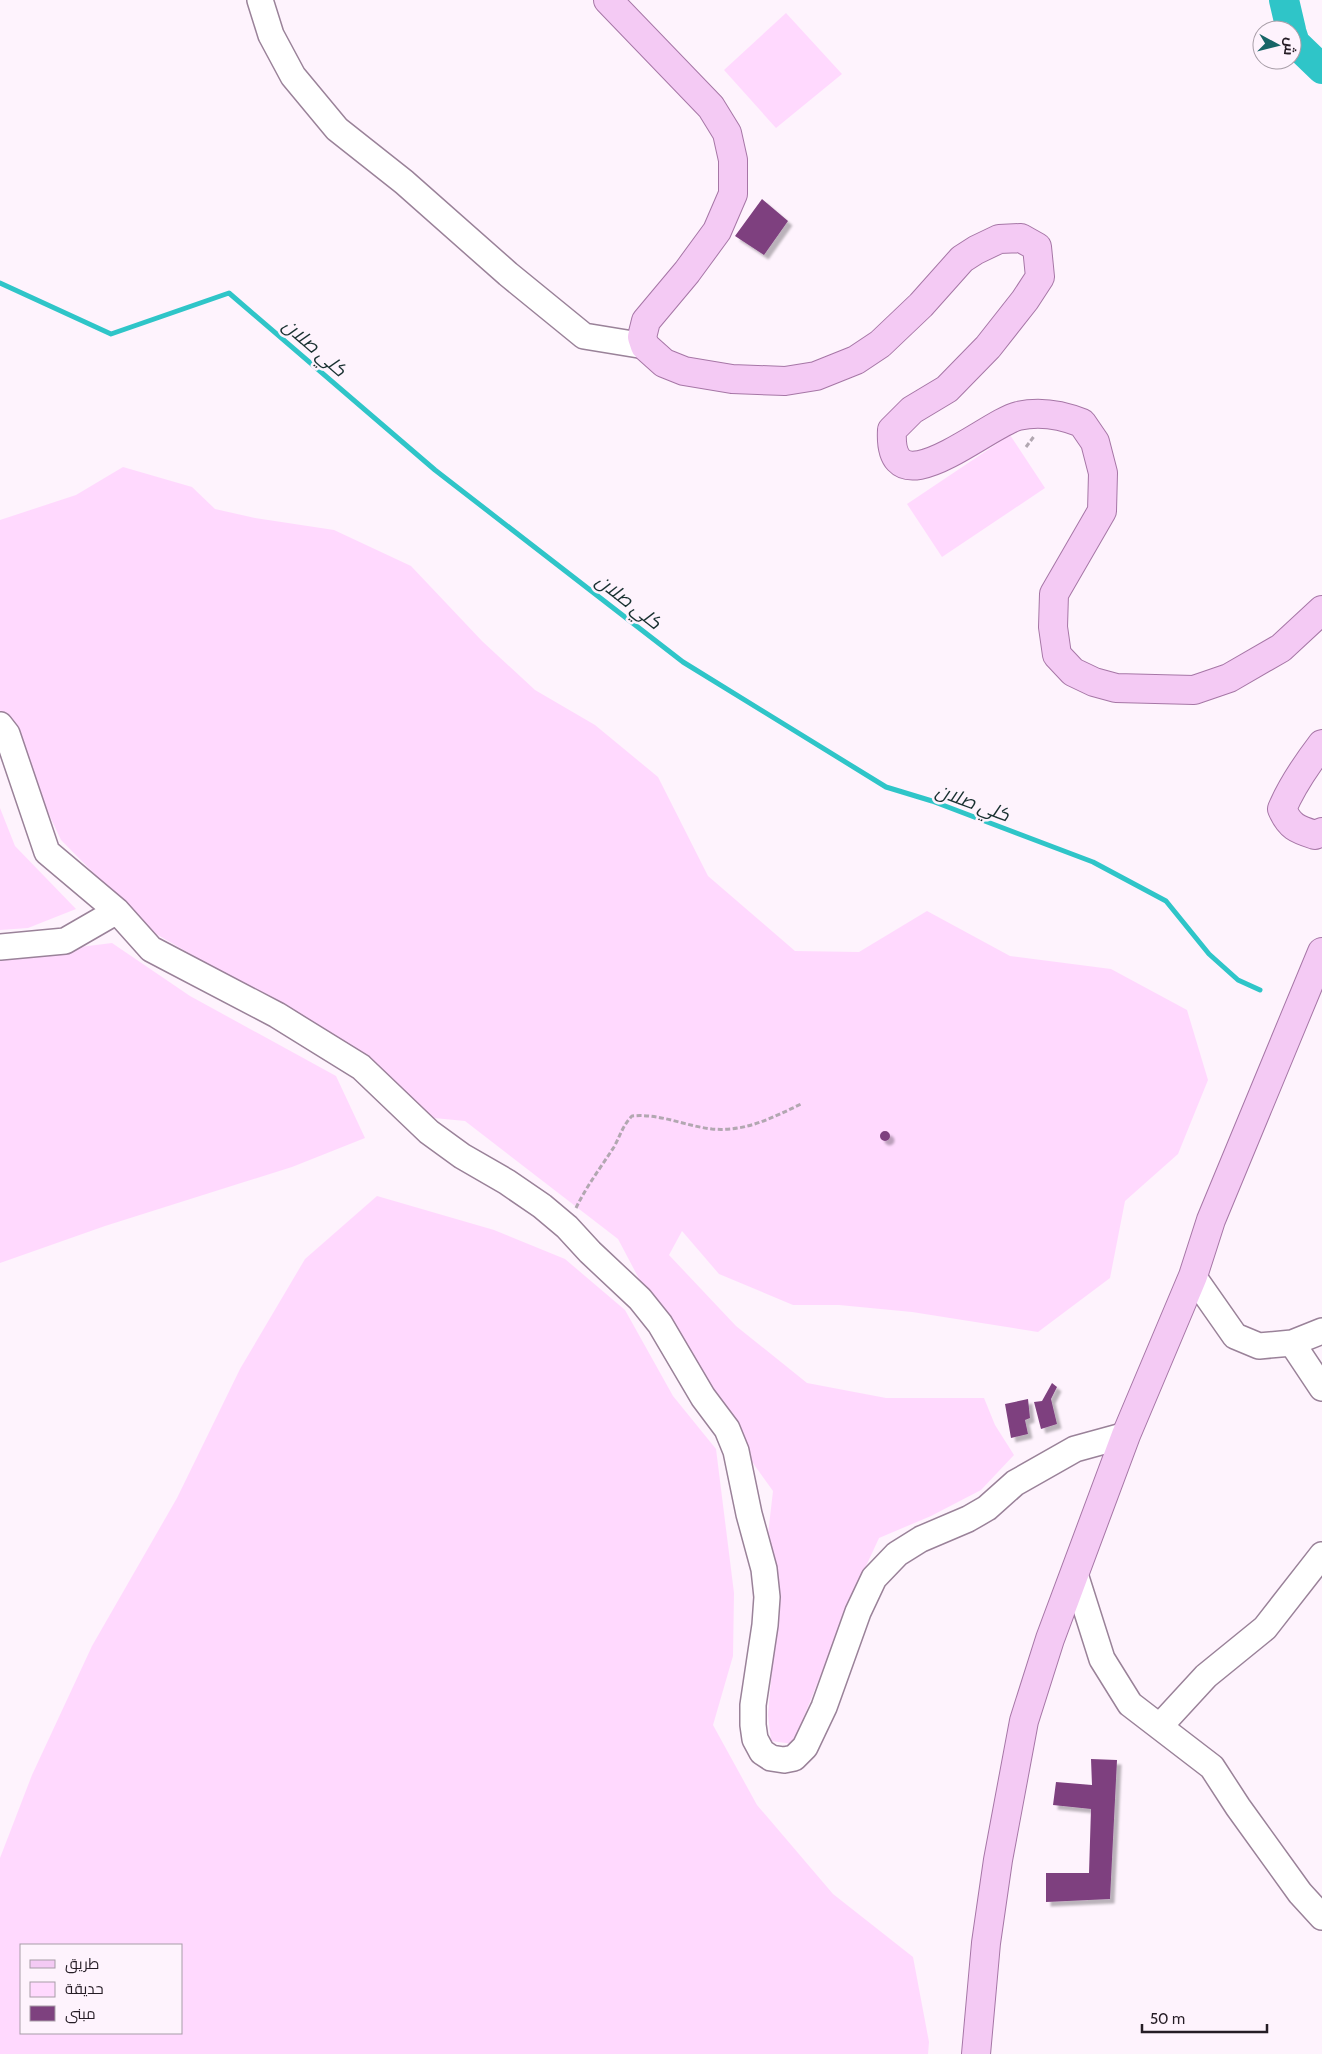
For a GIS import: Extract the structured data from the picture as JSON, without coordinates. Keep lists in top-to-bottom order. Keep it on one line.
{"water":["كلي صلان"],"legend":["طريق","حديقة","مبنى"],"scale_bar":"50 m","north":"right"}
